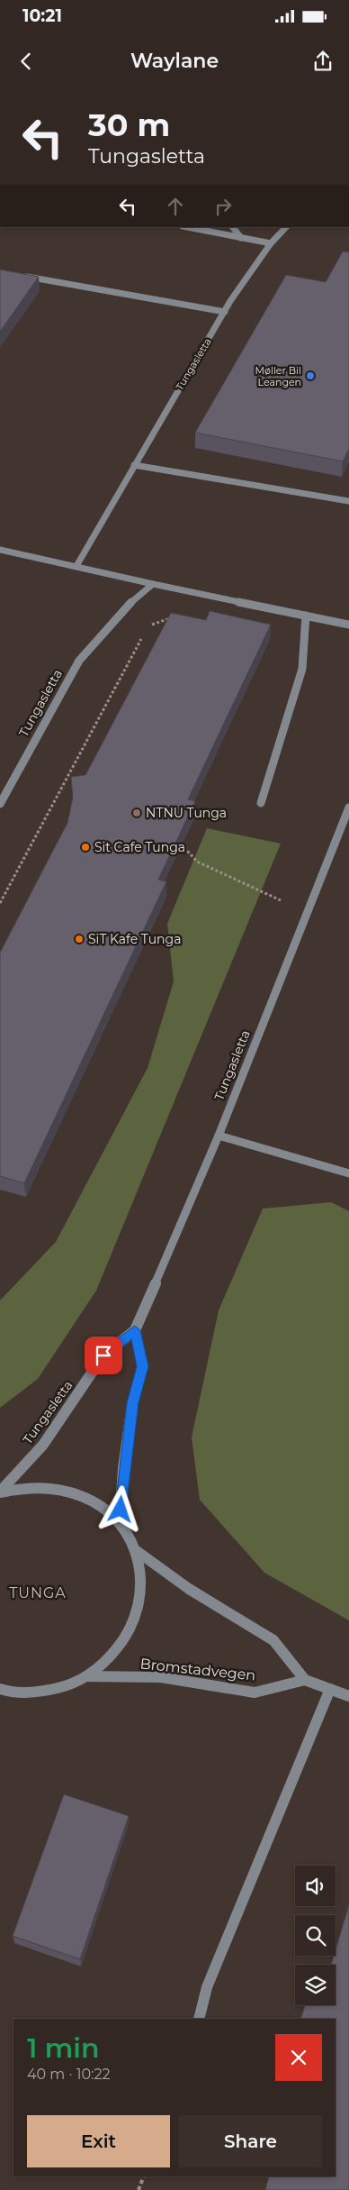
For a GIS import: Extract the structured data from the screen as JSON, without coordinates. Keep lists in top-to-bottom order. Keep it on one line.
{"streets":{"street":["Tungasletta","Bromstadvegen"]},"districts":["TUNGA"],"places":["Møller Bil Leangen","NTNU Tunga","Sit Cafe Tunga","SiT Kafe Tunga"],"page":{"status":"10:21","header":"Waylane","turn":["30 m","Tungasletta"],"heading":["1 min","40 m · 10:22"],"buttons":["Exit","Share"]}}
